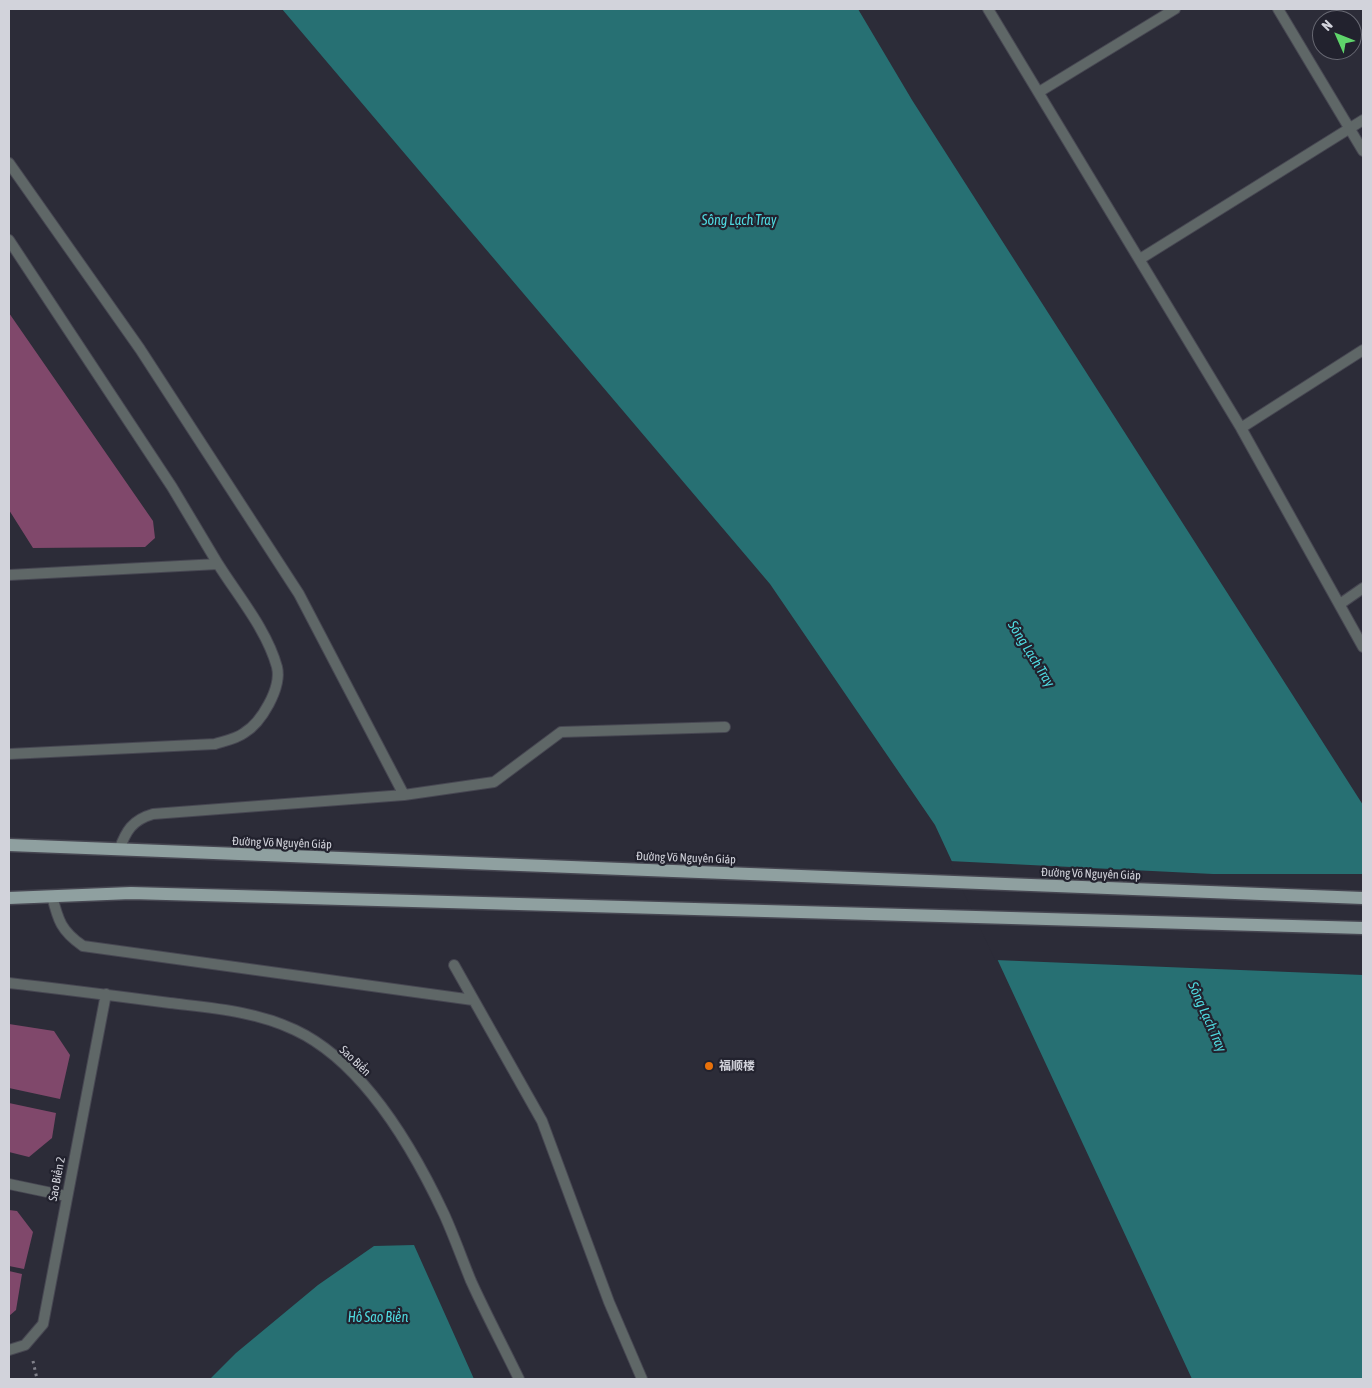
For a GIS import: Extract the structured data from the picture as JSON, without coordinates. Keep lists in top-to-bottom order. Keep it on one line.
{"streets":{"main road":["Đường Võ Nguyên Giáp"],"street":["Sao Biển","Sao Biển 2"]},"crossings":[["Sao Biển","Sao Biển 2"]],"water":["Sông Lạch Tray","Hồ Sao Biển"],"places":["福顺楼"],"north":"top left"}
